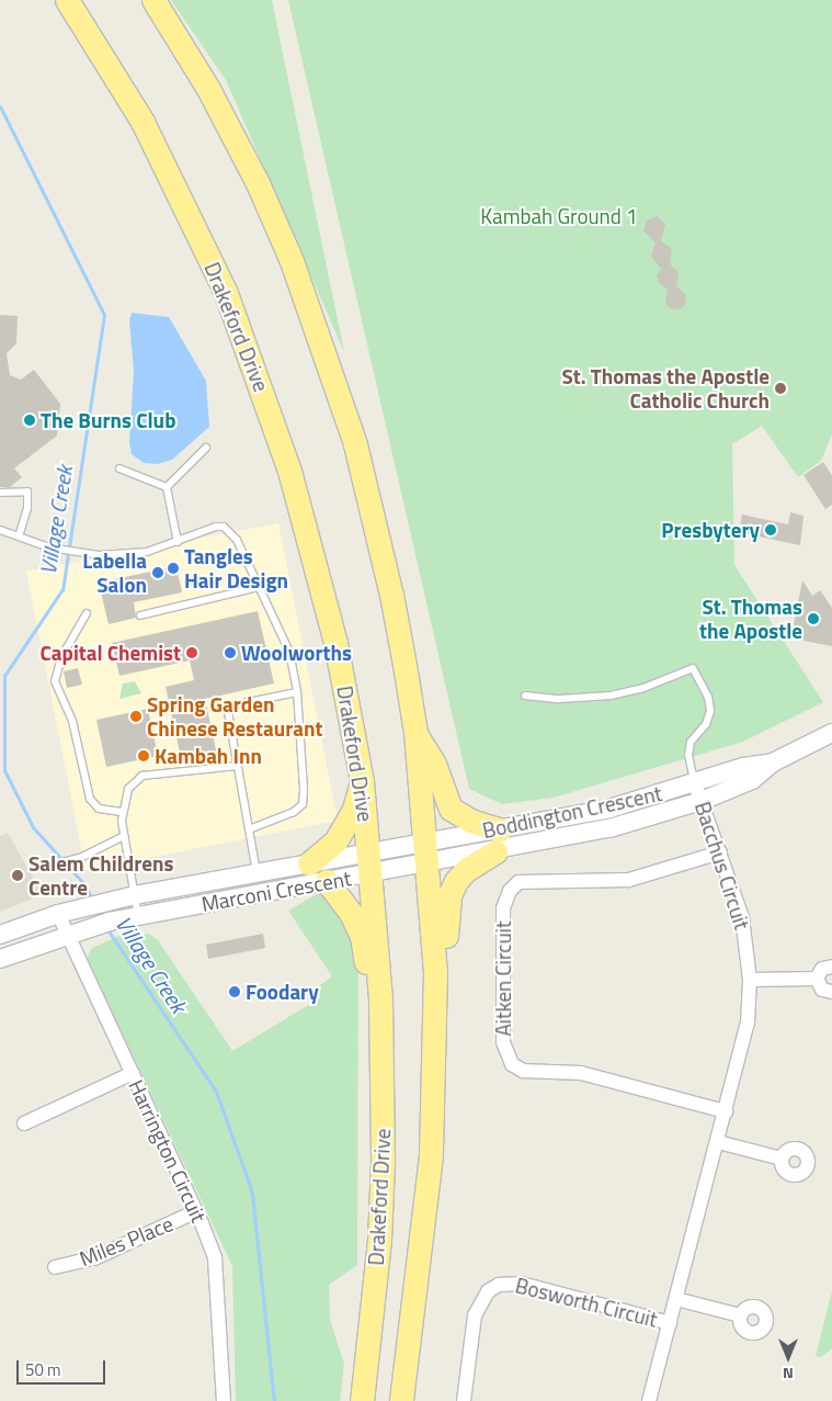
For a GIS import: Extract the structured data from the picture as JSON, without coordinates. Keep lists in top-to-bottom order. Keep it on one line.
{"streets":{"highway":["Drakeford Drive"],"street":["Boddington Crescent","Bacchus Circuit","Marconi Crescent","Aitken Circuit","Harrington Circuit","Miles Place","Bosworth Circuit"]},"crossings":[["Drakeford Drive","Boddington Crescent"],["Drakeford Drive","Marconi Crescent"],["Boddington Crescent","Bacchus Circuit"],["Boddington Crescent","Marconi Crescent"],["Bacchus Circuit","Aitken Circuit"],["Bacchus Circuit","Bosworth Circuit"],["Marconi Crescent","Harrington Circuit"],["Harrington Circuit","Miles Place"]],"water":["Village Creek"],"parks":["Kambah Ground 1"],"places":["St. Thomas the Apostle Catholic Church","The Burns Club","Presbytery","Tangles Hair Design","Labella Salon","St. Thomas the Apostle","Capital Chemist","Woolworths","Spring Garden Chinese Restaurant","Kambah Inn","Salem Childrens Centre","Foodary"],"scale_bar":"50 m","north":"bottom"}
